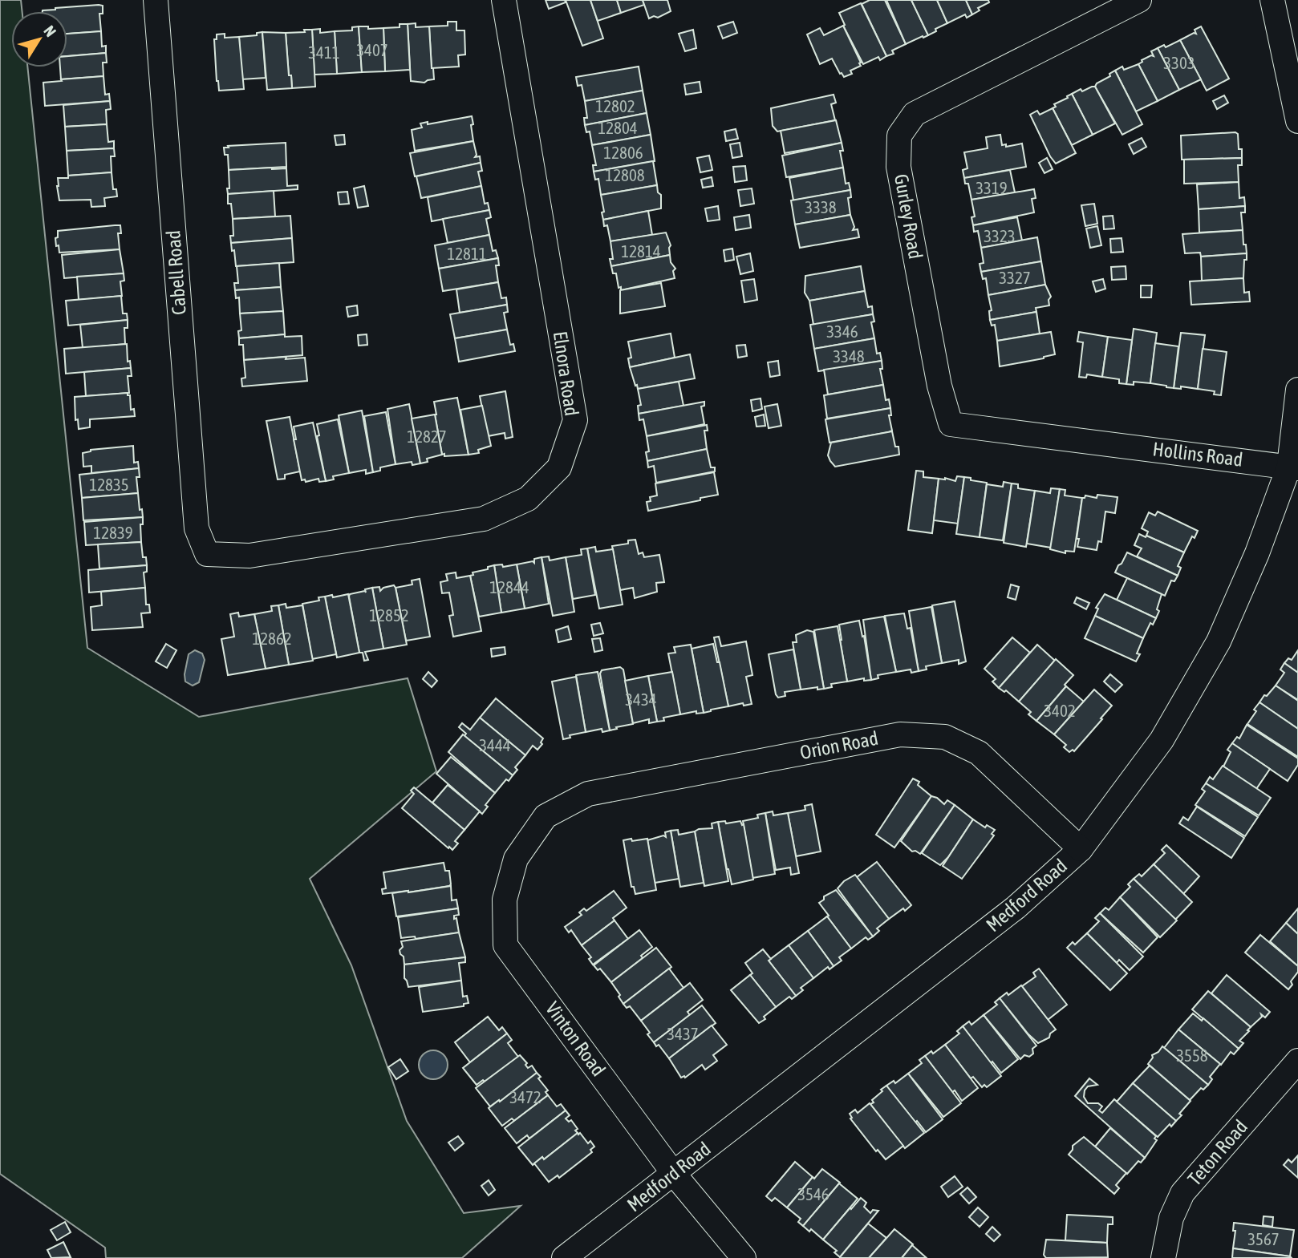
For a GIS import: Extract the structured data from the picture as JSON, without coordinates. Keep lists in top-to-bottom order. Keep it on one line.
{"streets":{"street":["Gurley Road","Cabell Road","Elnora Road","Hollins Road","Orion Road","Medford Road","Vinton Road","Teton Road"]},"crossings":[["Gurley Road","Hollins Road"],["Cabell Road","Elnora Road"],["Hollins Road","Medford Road"],["Orion Road","Medford Road"],["Orion Road","Vinton Road"],["Medford Road","Vinton Road"]],"house_numbers":["3407","3411","3303","12802","12804","12806","12808","3319","3338","3323","12814","12811","3327","3346","3348","12827","12835","12839","12844","12852","12862","3434","3402","3444","3437","3558","3472","3546","3567"],"north":"top right"}
